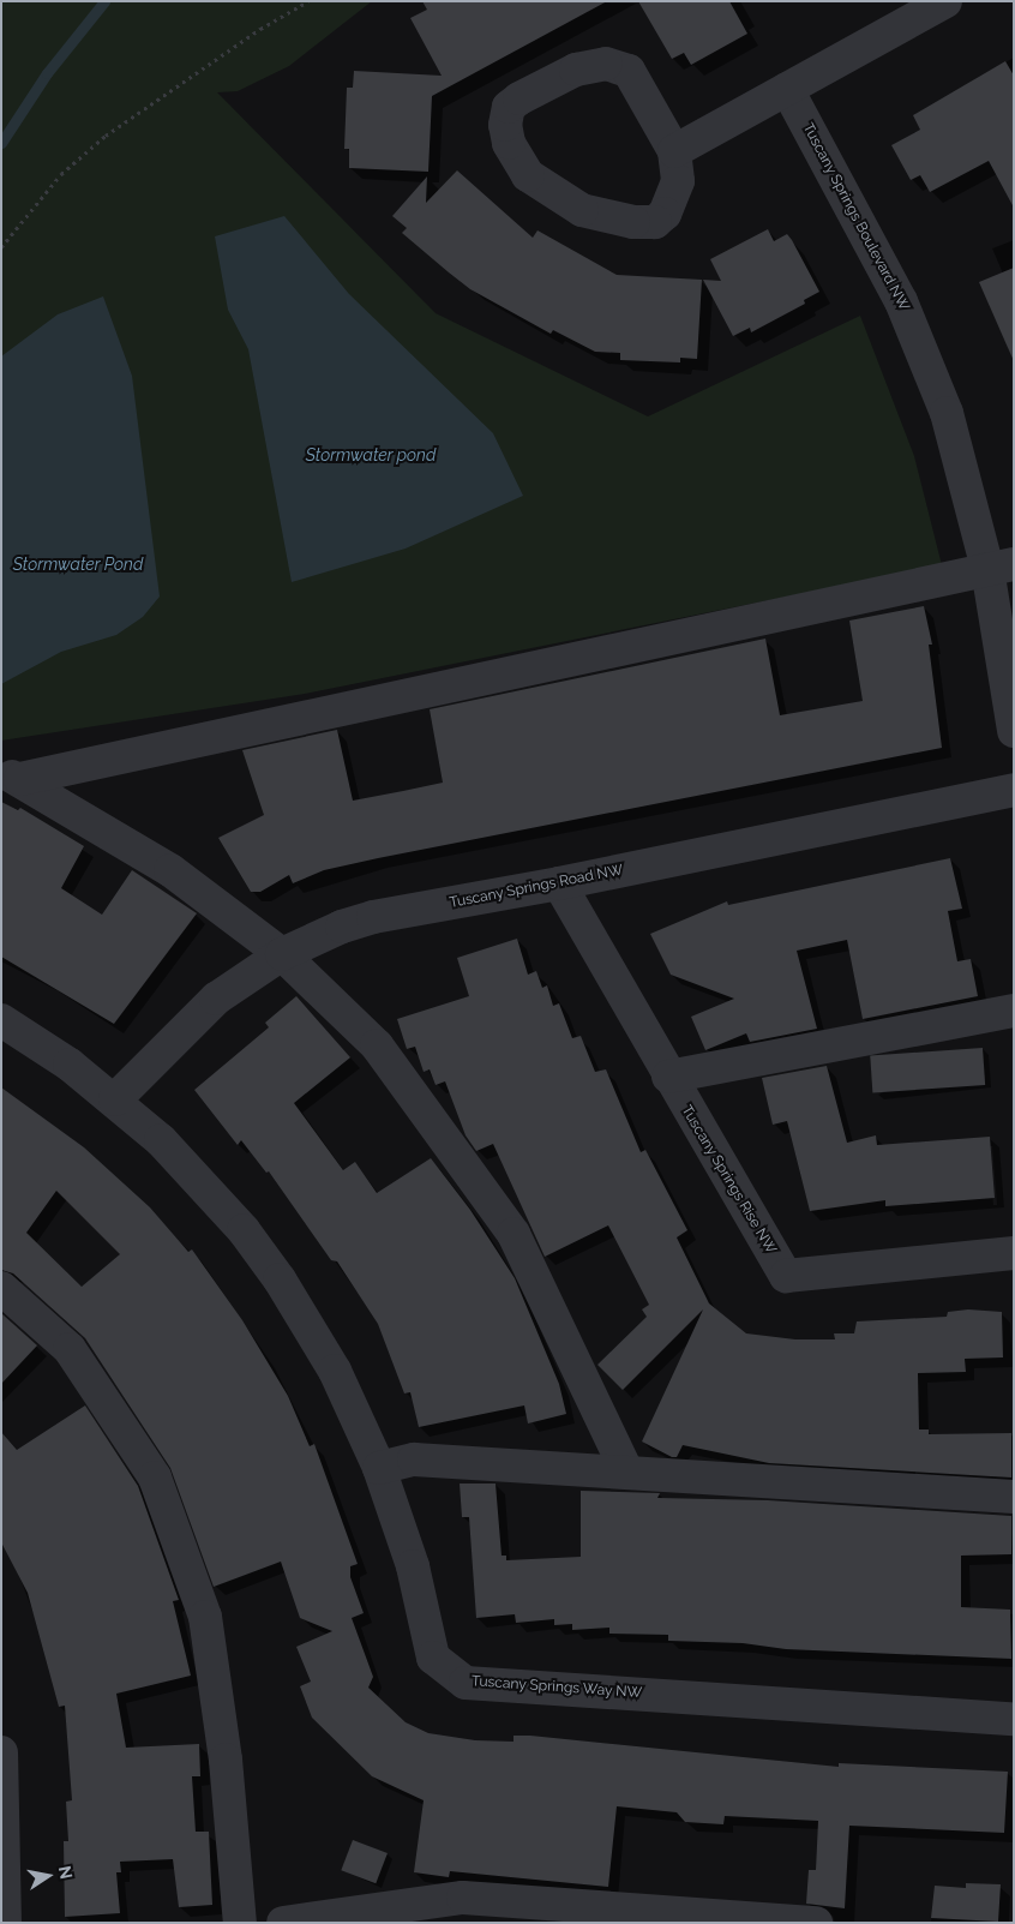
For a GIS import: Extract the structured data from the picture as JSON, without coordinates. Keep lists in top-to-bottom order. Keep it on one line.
{"streets":{"street":["Tuscany Springs Boulevard NW","Tuscany Springs Road NW","Tuscany Springs Rise NW","Tuscany Springs Way NW"]},"crossings":[["Tuscany Springs Road NW","Tuscany Springs Rise NW"],["Tuscany Springs Road NW","Tuscany Springs Way NW"]],"water":["Stormwater pond","Stormwater Pond"],"north":"right"}
